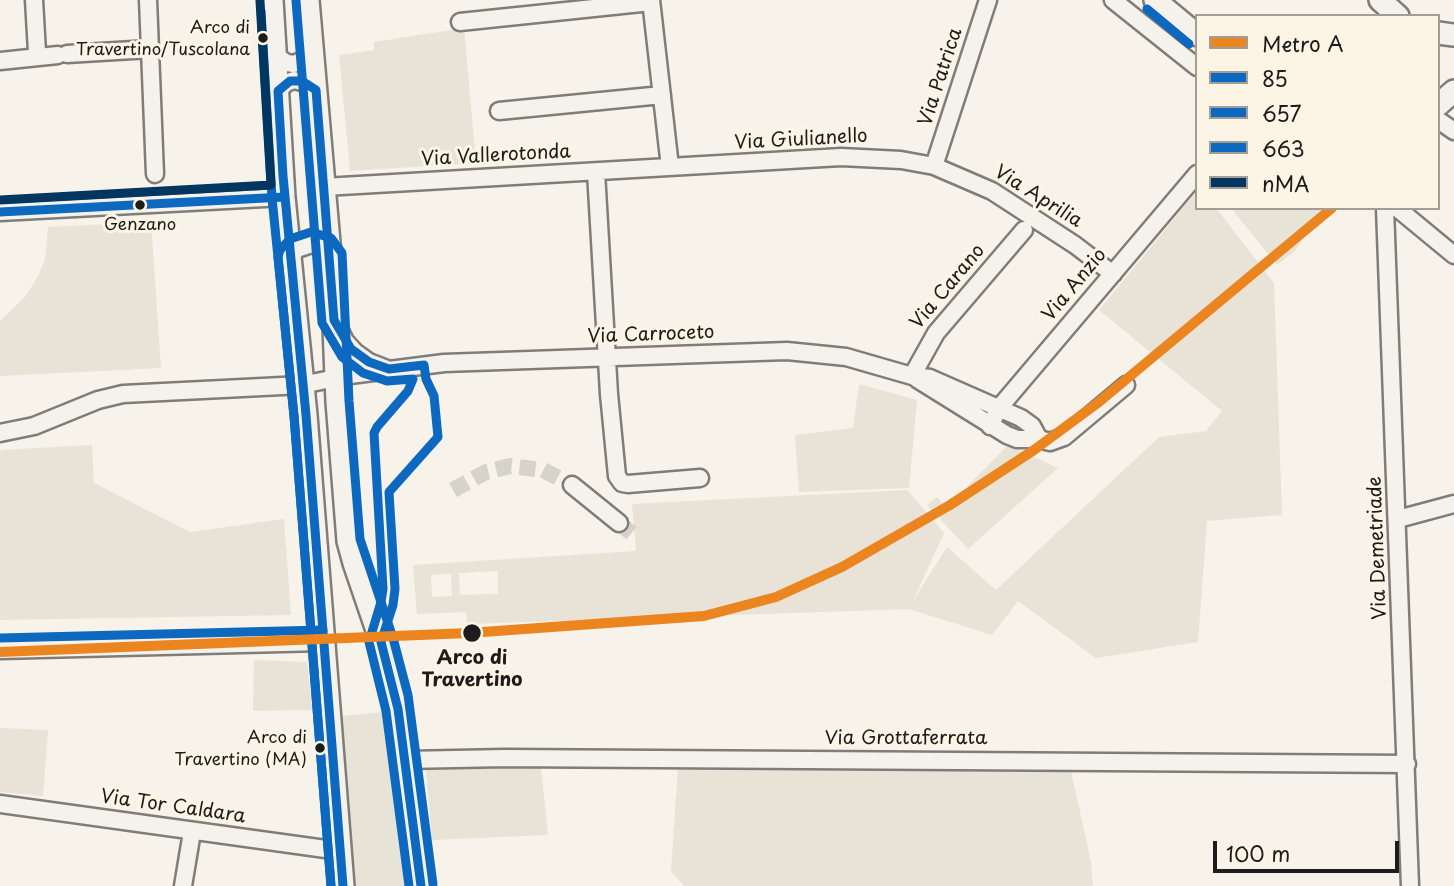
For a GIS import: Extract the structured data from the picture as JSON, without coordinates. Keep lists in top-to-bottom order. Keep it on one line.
{"streets":{"street":["Via Patrica","Via Giulianello","Via Vallerotonda","Via Aprilia","Via Anzio","Via Carano","Via Carroceto","Via Demetriade","Via Grottaferrata","Via Tor Caldara"]},"crossings":[["Via Patrica","Via Giulianello"],["Via Patrica","Via Aprilia"],["Via Giulianello","Via Vallerotonda"],["Via Giulianello","Via Aprilia"],["Via Aprilia","Via Anzio"],["Via Anzio","Via Carroceto"],["Via Carano","Via Carroceto"],["Via Demetriade","Via Grottaferrata"]],"places":["Arco di Travertino/Tuscolana","Genzano","Arco di Travertino","Arco di Travertino (MA)"],"lines":["transit line 657","transit line nMA","transit line 85","metro line A","transit line 663"],"legend":["Metro A","85","657","663","nMA"],"scale_bar":"100 m"}
